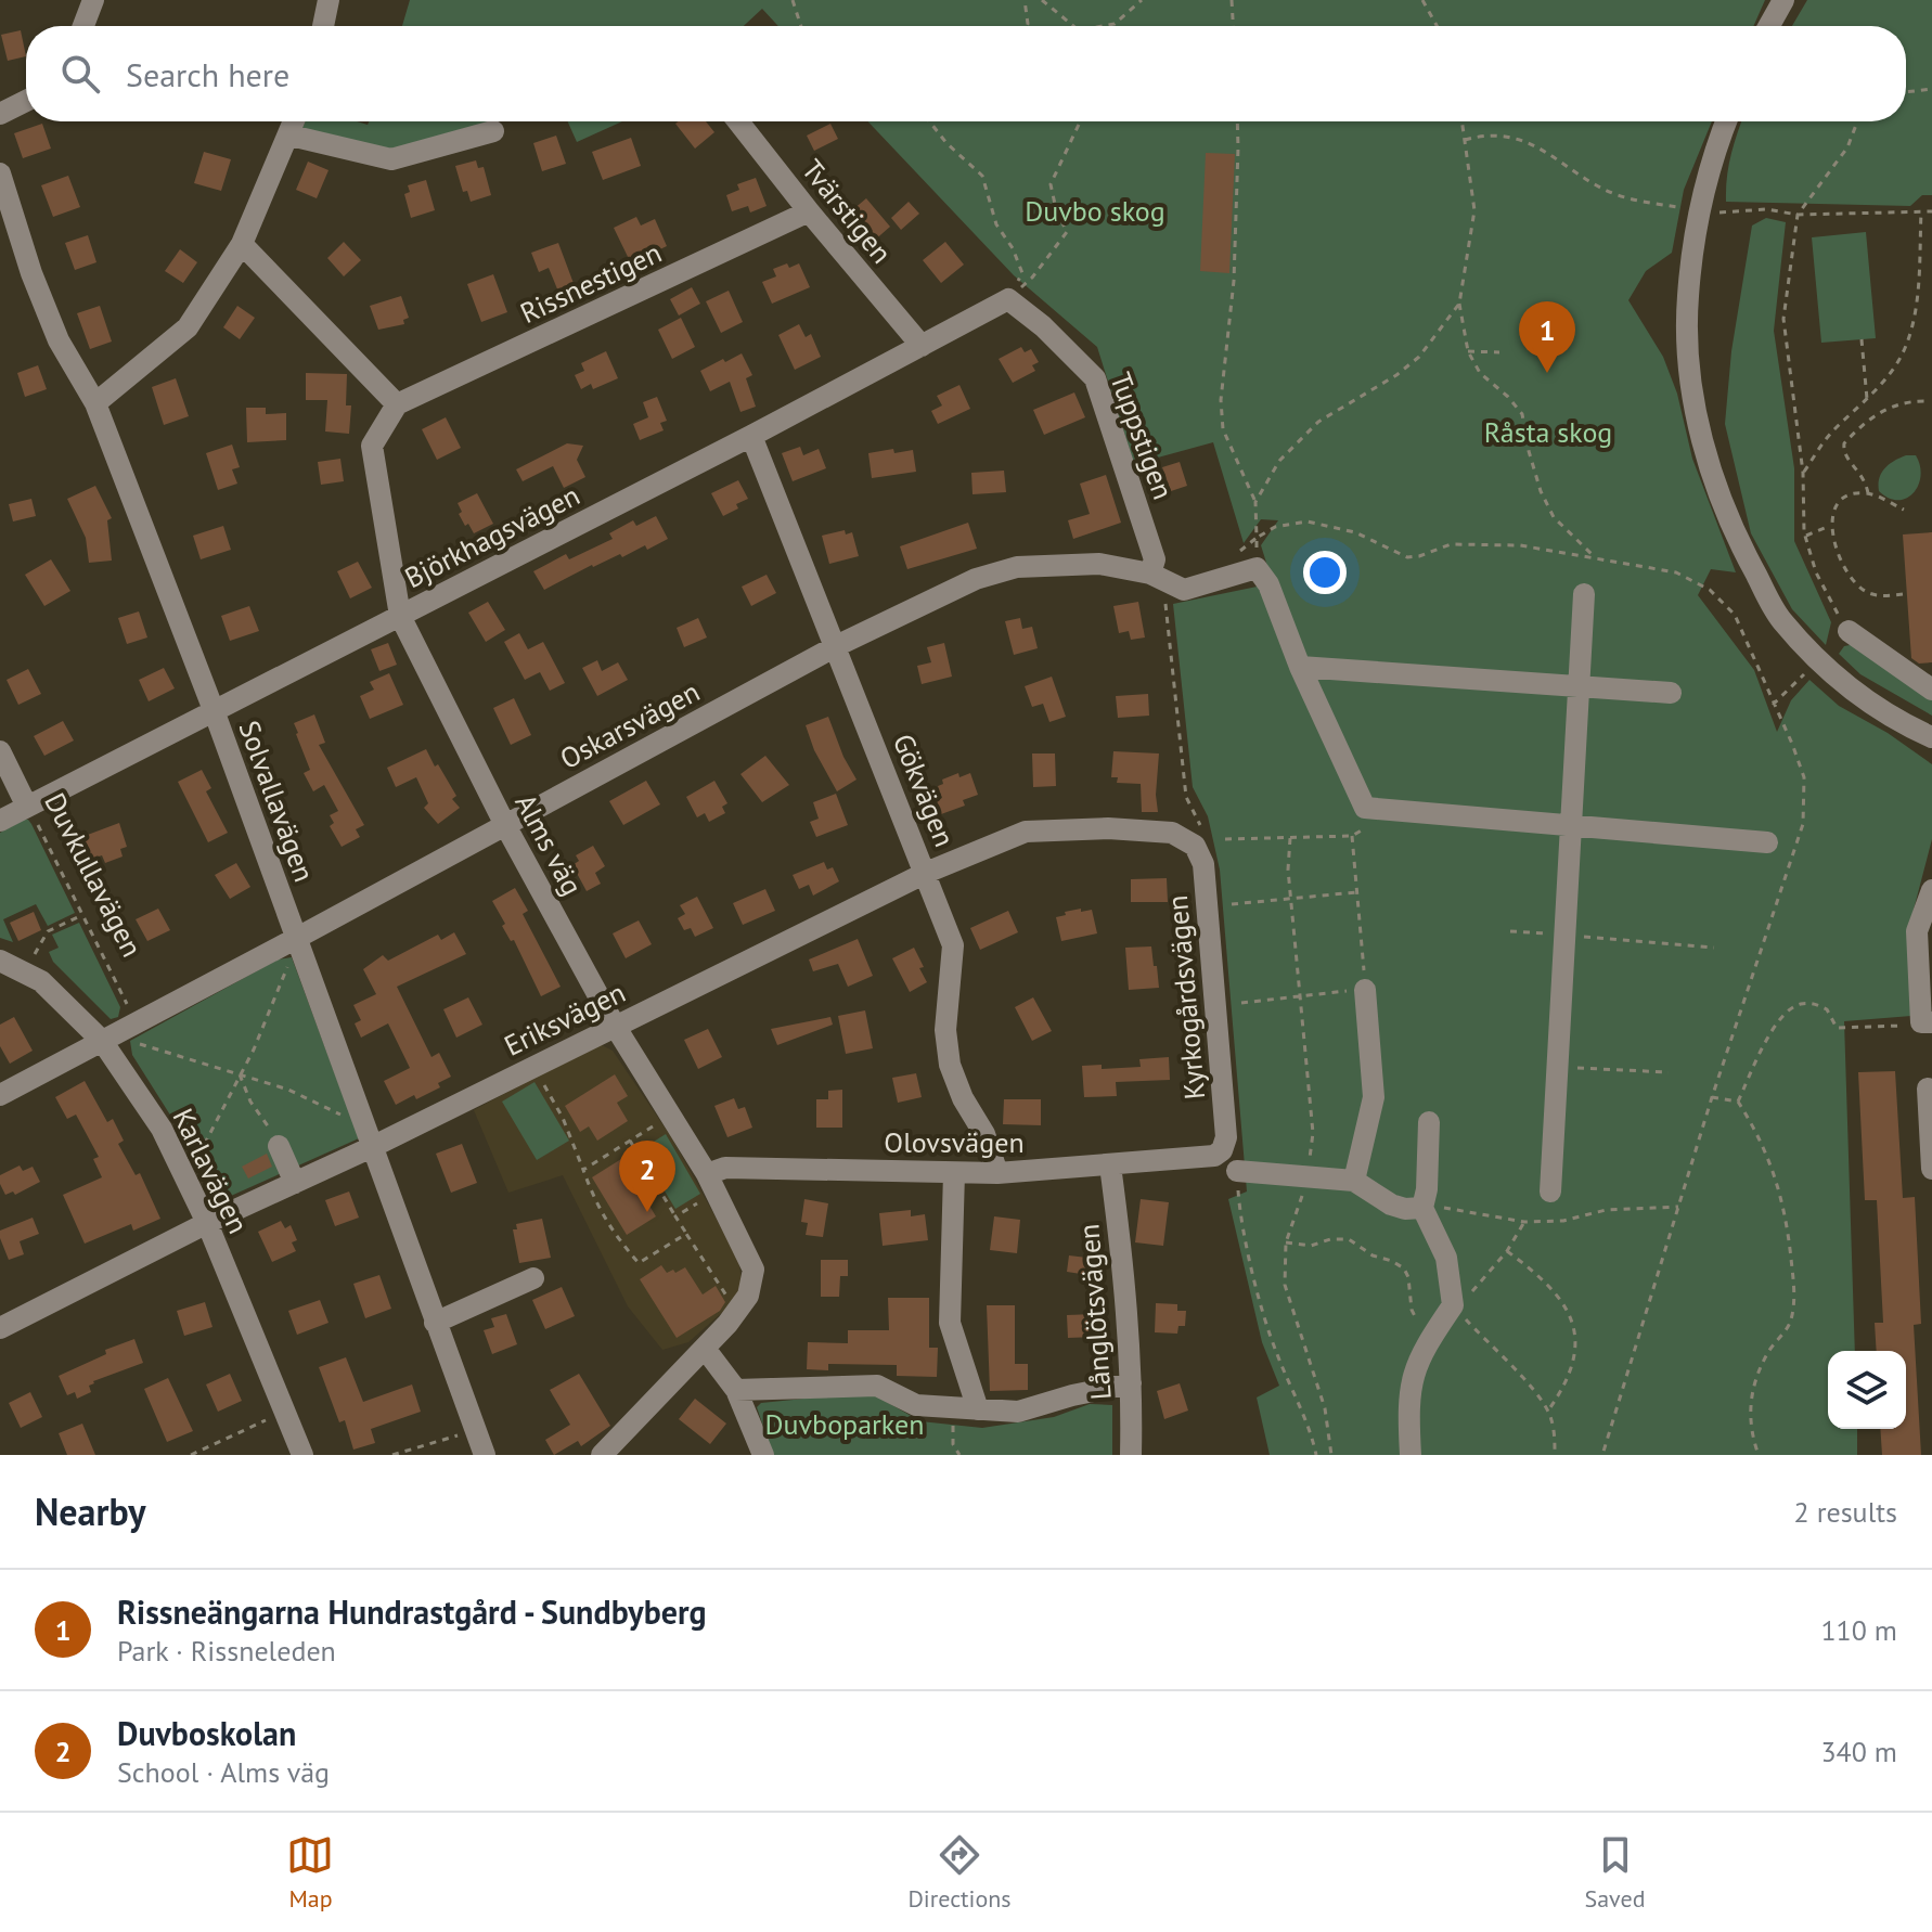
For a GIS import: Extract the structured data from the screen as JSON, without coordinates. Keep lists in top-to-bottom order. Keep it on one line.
{"streets":{"street":["Tvärstigen","Rissnestigen","Tuppstigen","Björkhagsvägen","Oskarsvägen","Gökvägen","Solvallavägen","Alms väg","Duvkullavägen","Kyrkogårdsvägen","Eriksvägen","Olovsvägen","Karlavägen","Långlötsvägen"]},"crossings":[["Tvärstigen","Rissnestigen"],["Tvärstigen","Björkhagsvägen"],["Rissnestigen","Alms väg"],["Tuppstigen","Björkhagsvägen"],["Tuppstigen","Oskarsvägen"],["Björkhagsvägen","Gökvägen"],["Björkhagsvägen","Solvallavägen"],["Björkhagsvägen","Alms väg"],["Björkhagsvägen","Duvkullavägen"],["Oskarsvägen","Gökvägen"],["Oskarsvägen","Solvallavägen"],["Oskarsvägen","Alms väg"],["Oskarsvägen","Duvkullavägen"],["Oskarsvägen","Karlavägen"],["Gökvägen","Eriksvägen"],["Gökvägen","Olovsvägen"],["Solvallavägen","Eriksvägen"],["Alms väg","Eriksvägen"],["Alms väg","Olovsvägen"],["Duvkullavägen","Karlavägen"],["Kyrkogårdsvägen","Eriksvägen"],["Kyrkogårdsvägen","Olovsvägen"],["Eriksvägen","Karlavägen"],["Olovsvägen","Långlötsvägen"]],"parks":["Duvbo skog","Råsta skog","Duvboparken"],"page":{"search":"Search here","pins":["1","2"],"heading":["Nearby","2 results"],"list":[{"mark":"1","name":"Rissneängarna Hundrastgård - Sundbyberg","note":"Park · Rissneleden","value":"110 m"},{"mark":"2","name":"Duvboskolan","note":"School · Alms väg","value":"340 m"}],"nav":["Map","Directions","Saved"]}}
